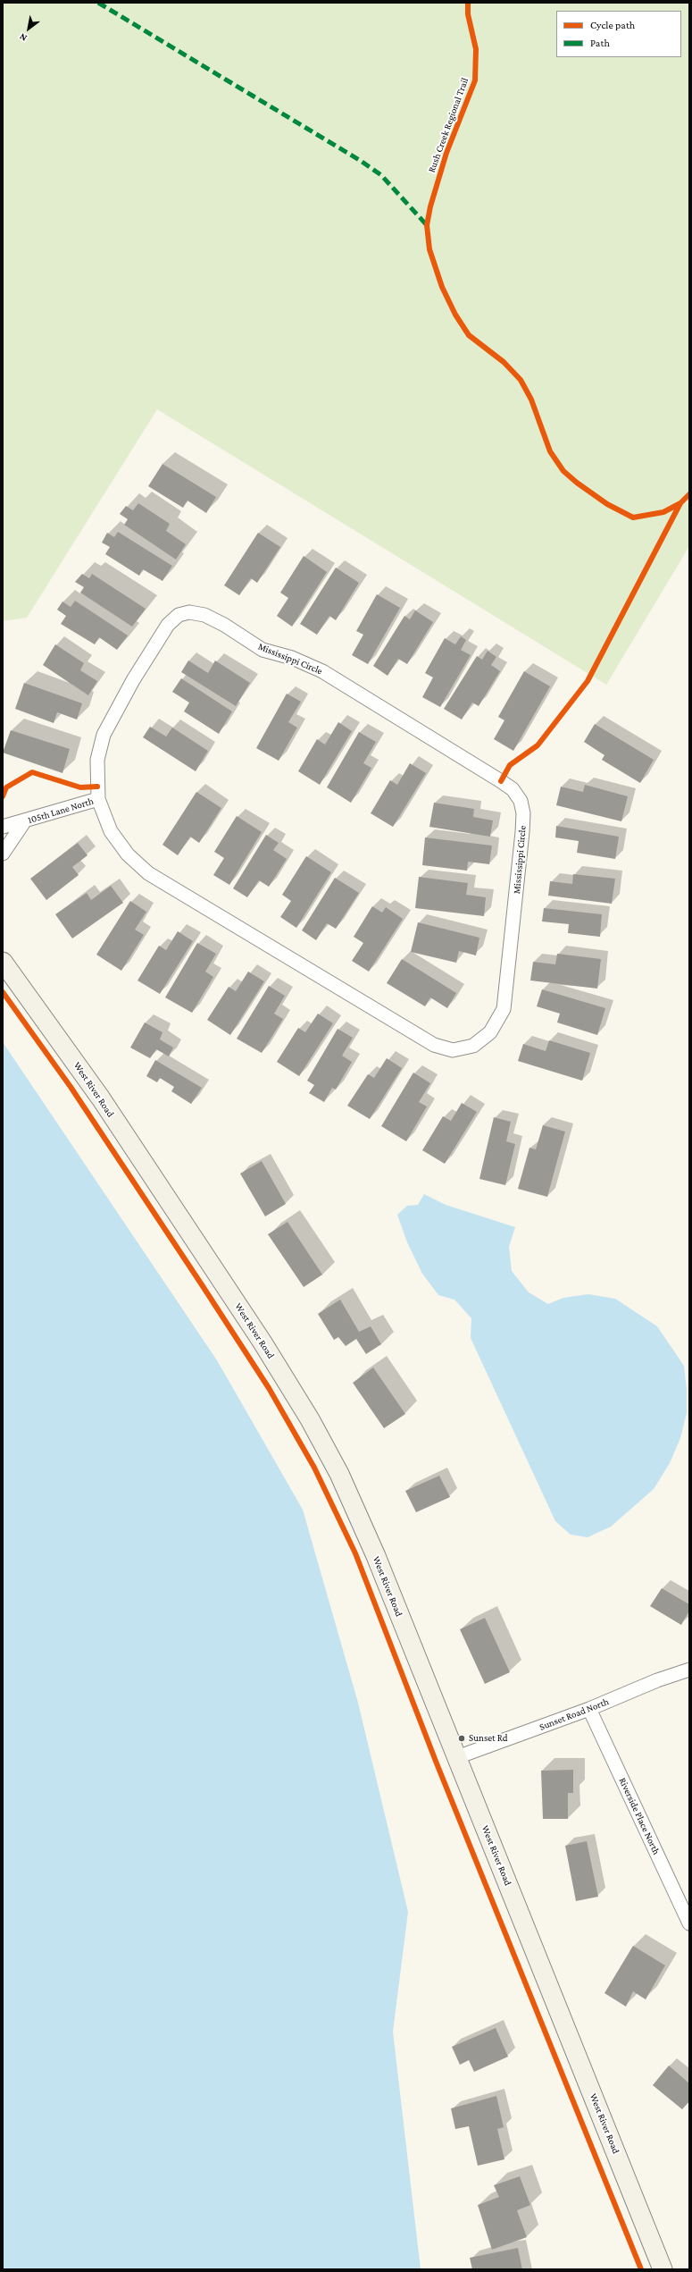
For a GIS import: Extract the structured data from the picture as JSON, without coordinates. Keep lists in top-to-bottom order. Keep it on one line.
{"streets":{"street":["Mississippi Circle","105th Lane North","West River Road","Sunset Road North","Riverside Place North"],"cycle path":["Rush Creek Regional Trail"]},"crossings":[["Mississippi Circle","105th Lane North"],["West River Road","Sunset Road North"],["Sunset Road North","Riverside Place North"]],"places":["Sunset Rd"],"legend":["Cycle path","Path"],"north":"bottom left"}
